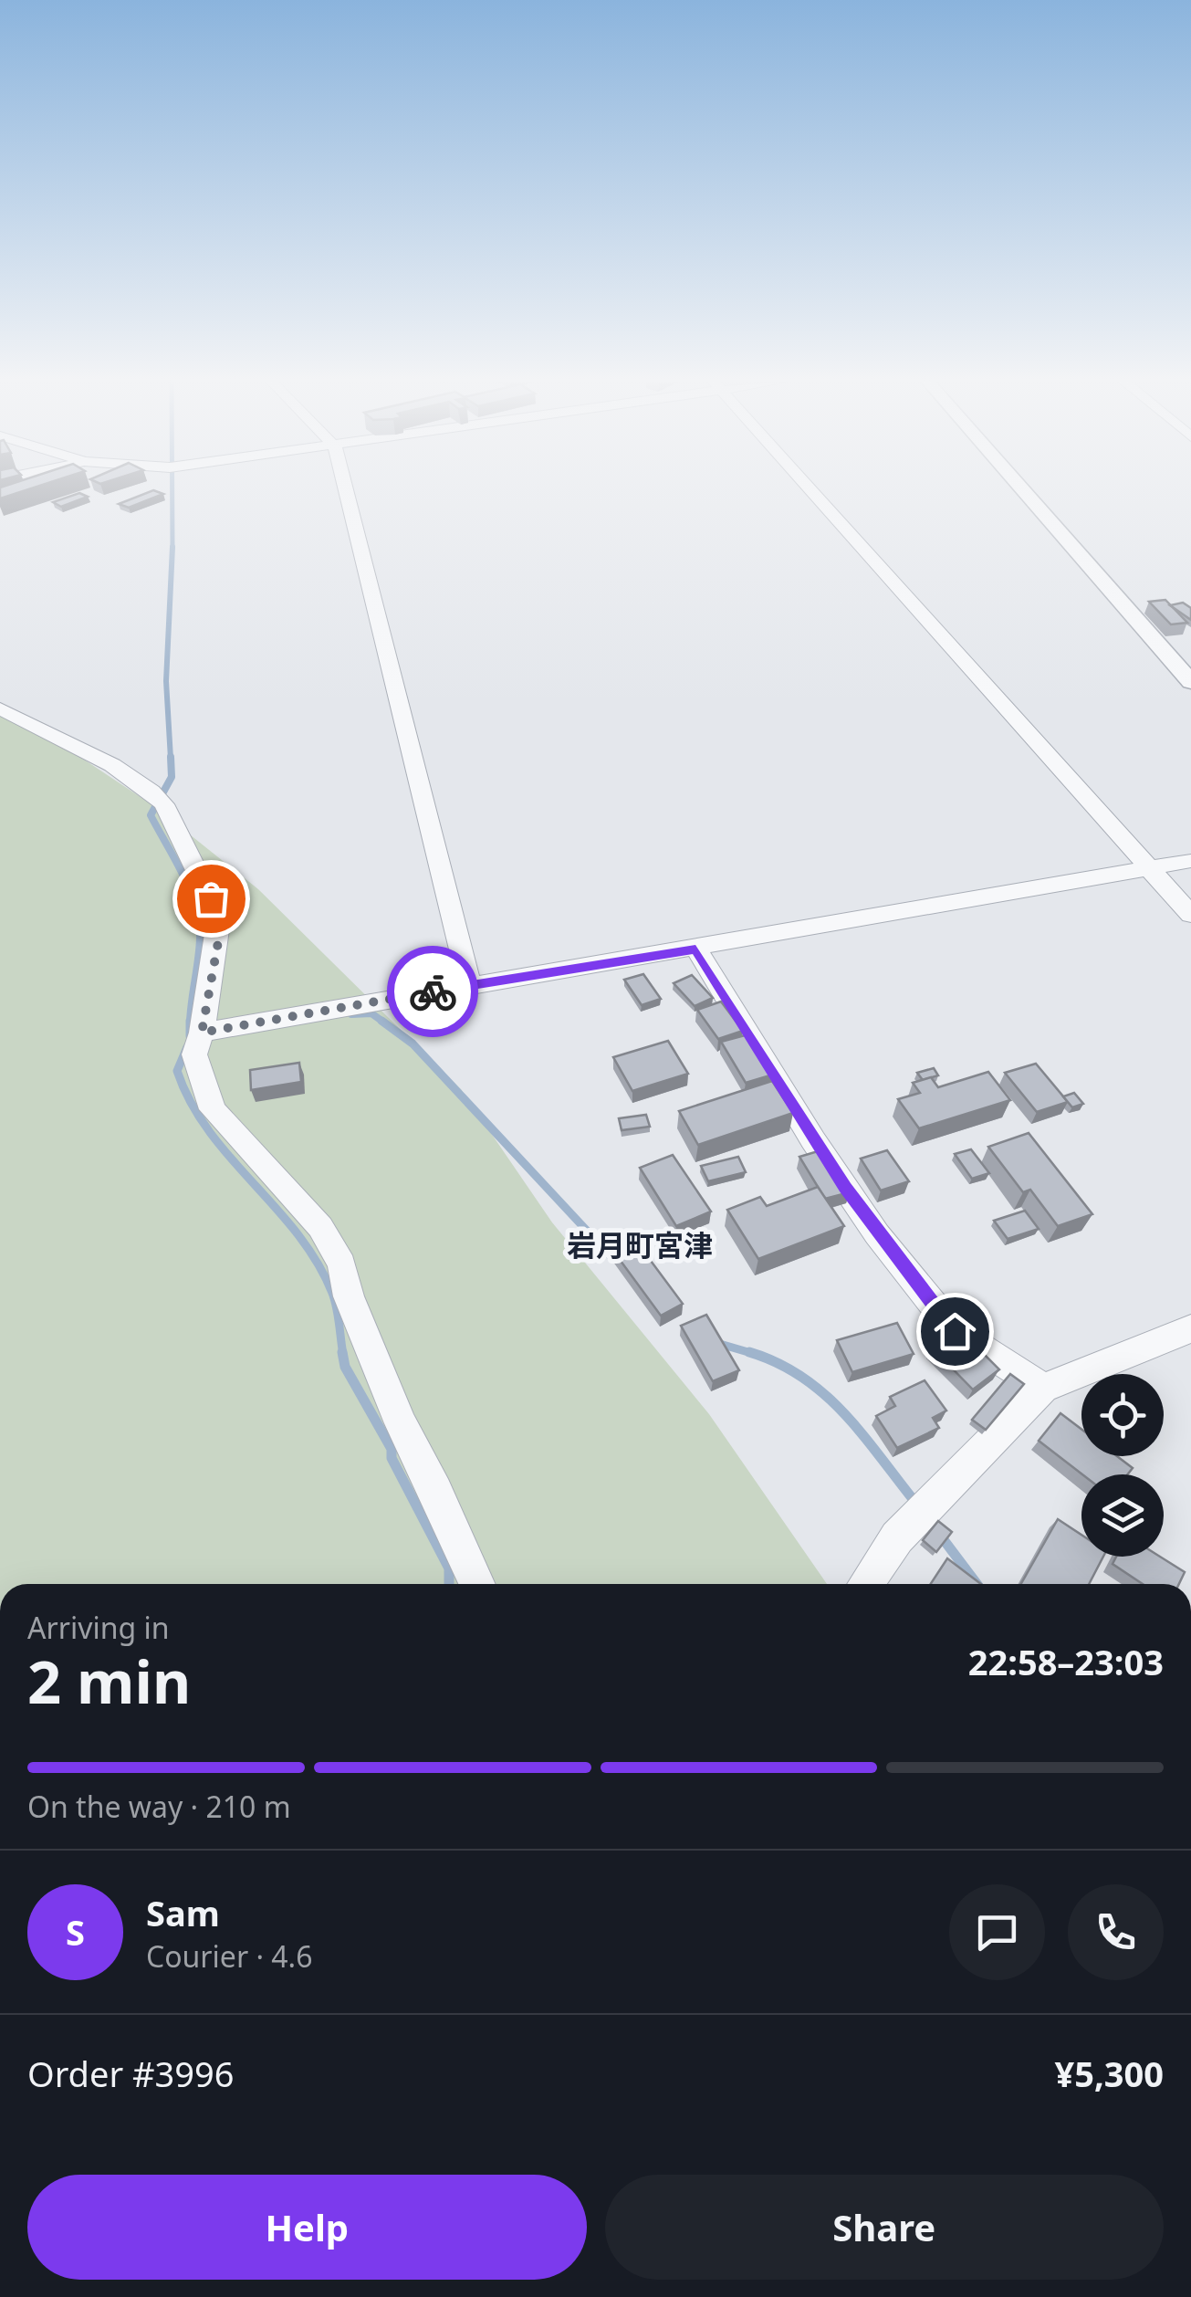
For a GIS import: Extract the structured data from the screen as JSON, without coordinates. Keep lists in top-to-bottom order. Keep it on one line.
{"districts":["岩月町宮津"],"page":{"heading":["2 min","Arriving in","22:58–23:03"],"panel":["Sam","Courier · 4.6","Order #3996","¥5,300"],"bar":"On the way · 210 m","round":"S","buttons":["Help","Share"]}}
